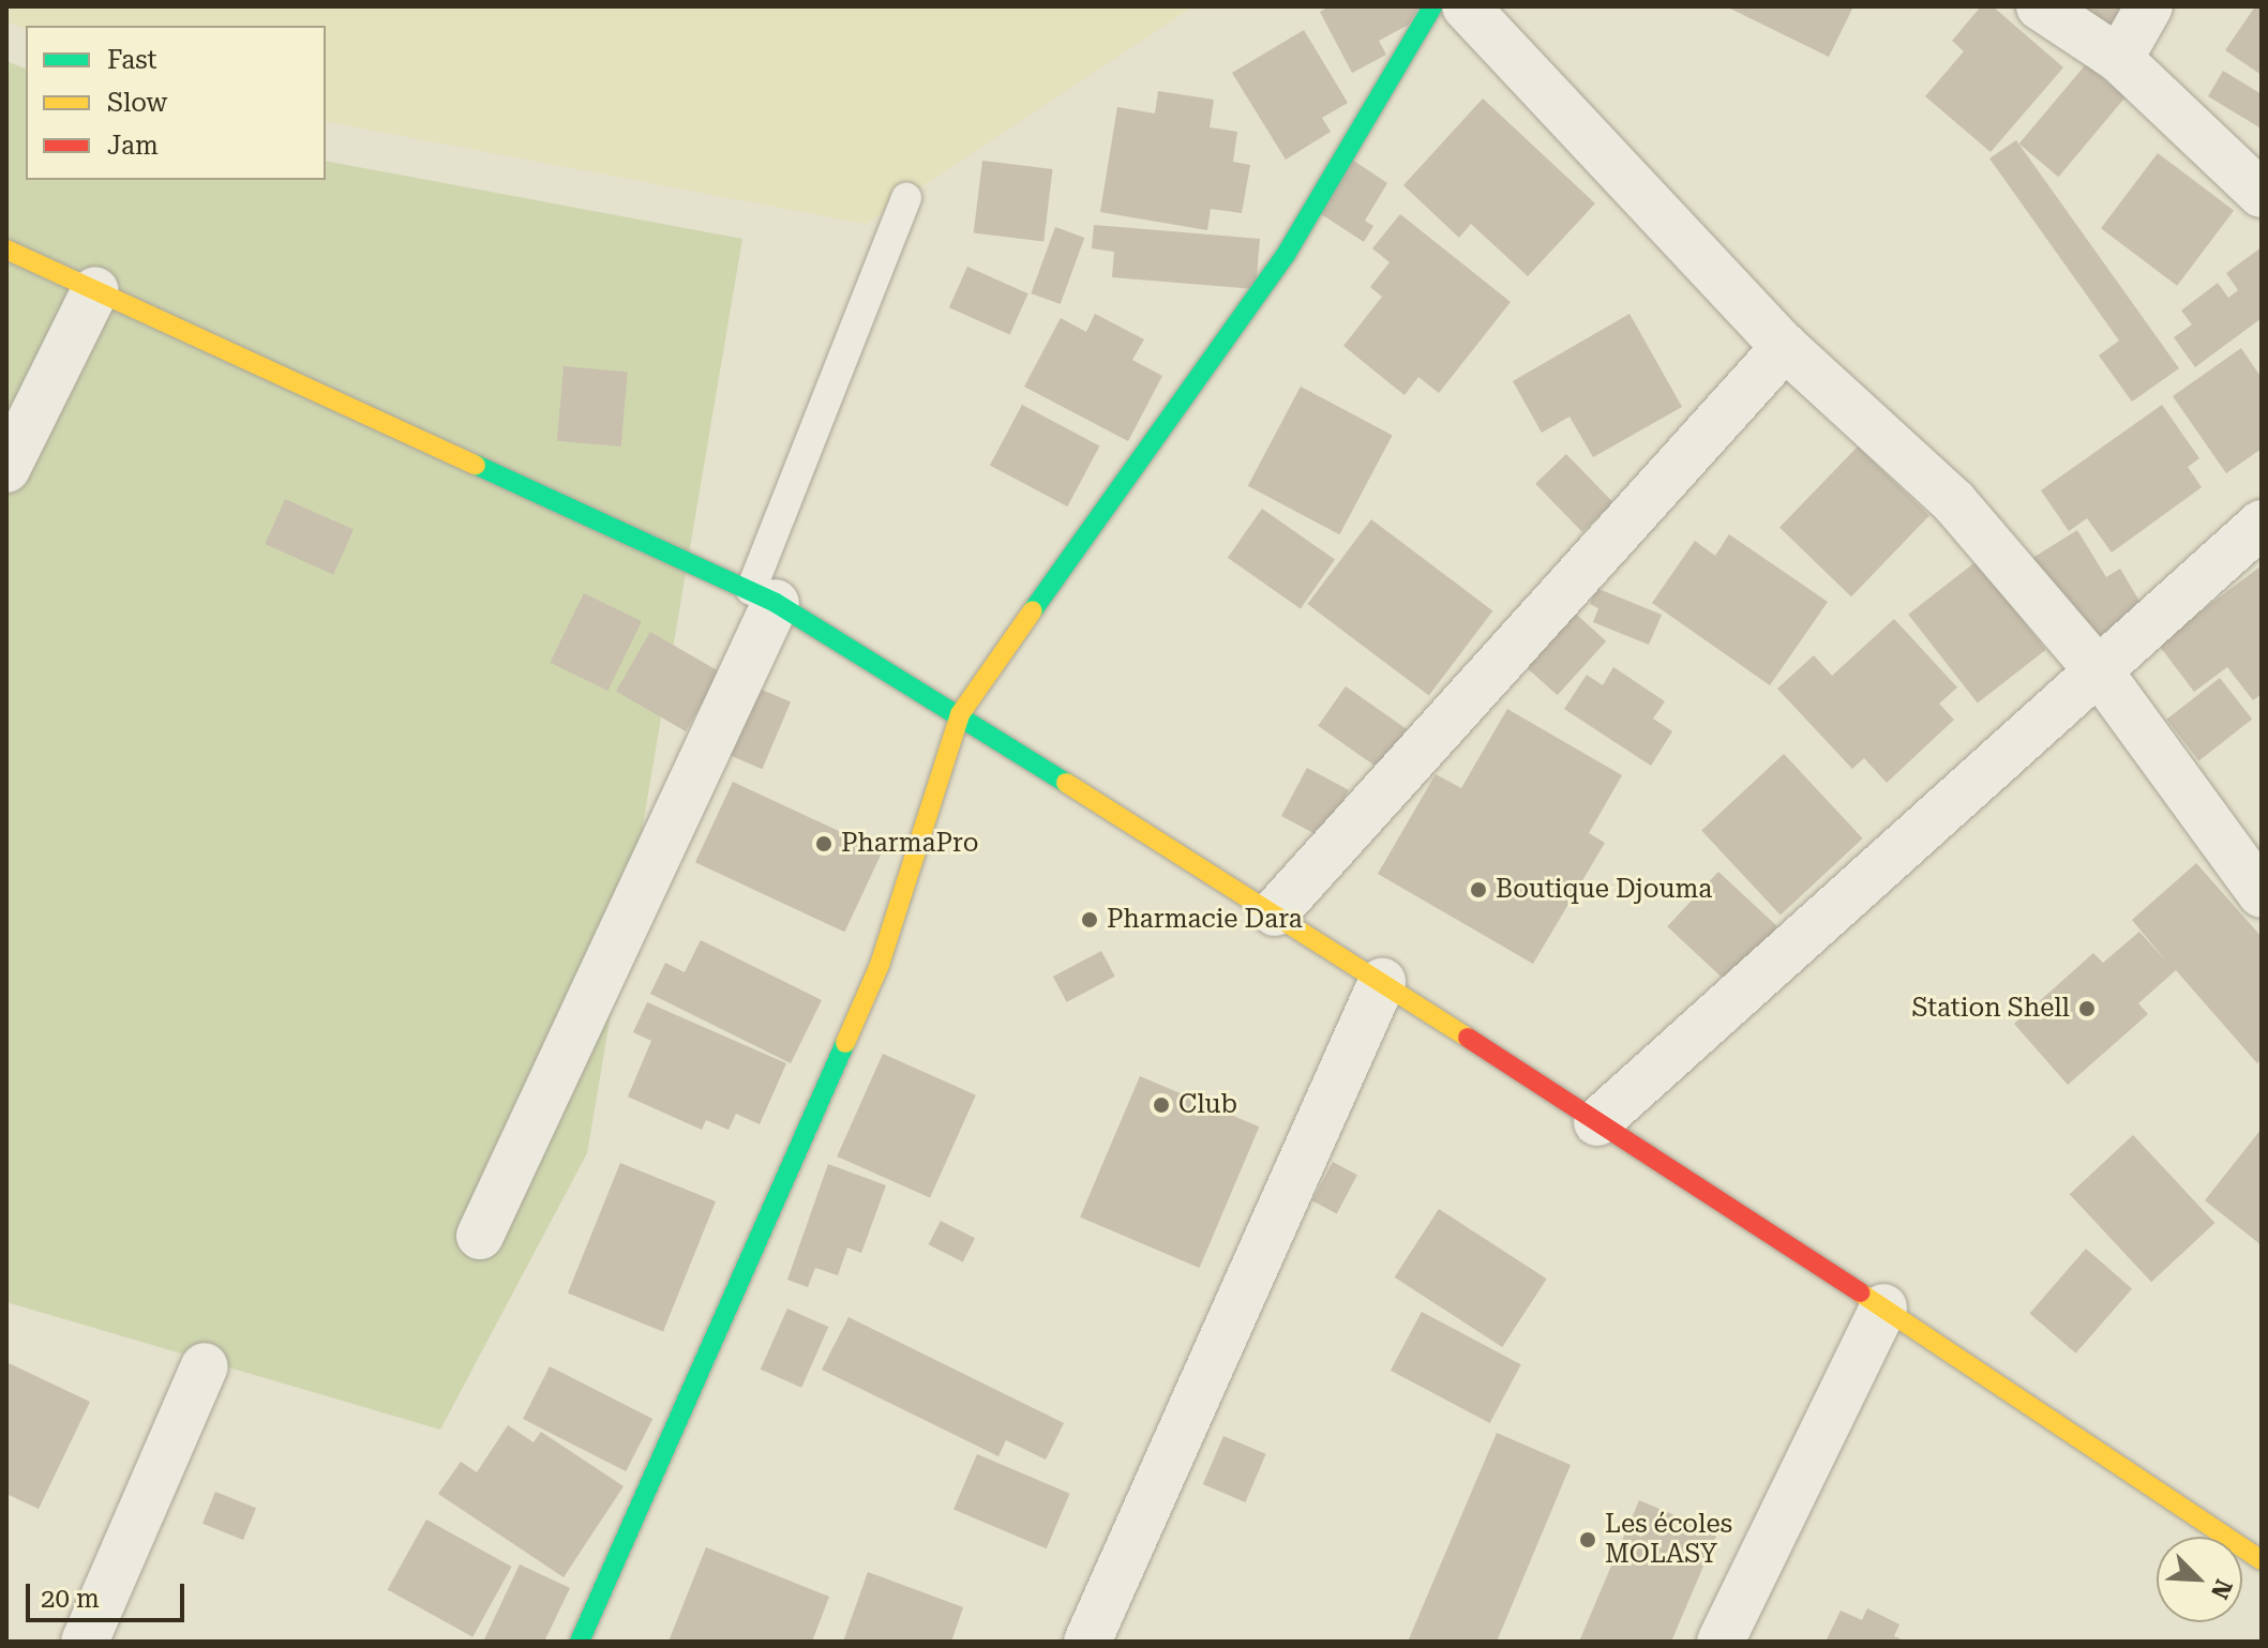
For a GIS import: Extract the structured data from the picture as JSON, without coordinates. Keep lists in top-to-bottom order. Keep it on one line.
{"places":["PharmaPro","Boutique Djouma","Pharmacie Dara","Station Shell","Club","Les écoles MOLASY"],"legend":["Fast","Slow","Jam"],"scale_bar":"20 m","north":"bottom right"}
